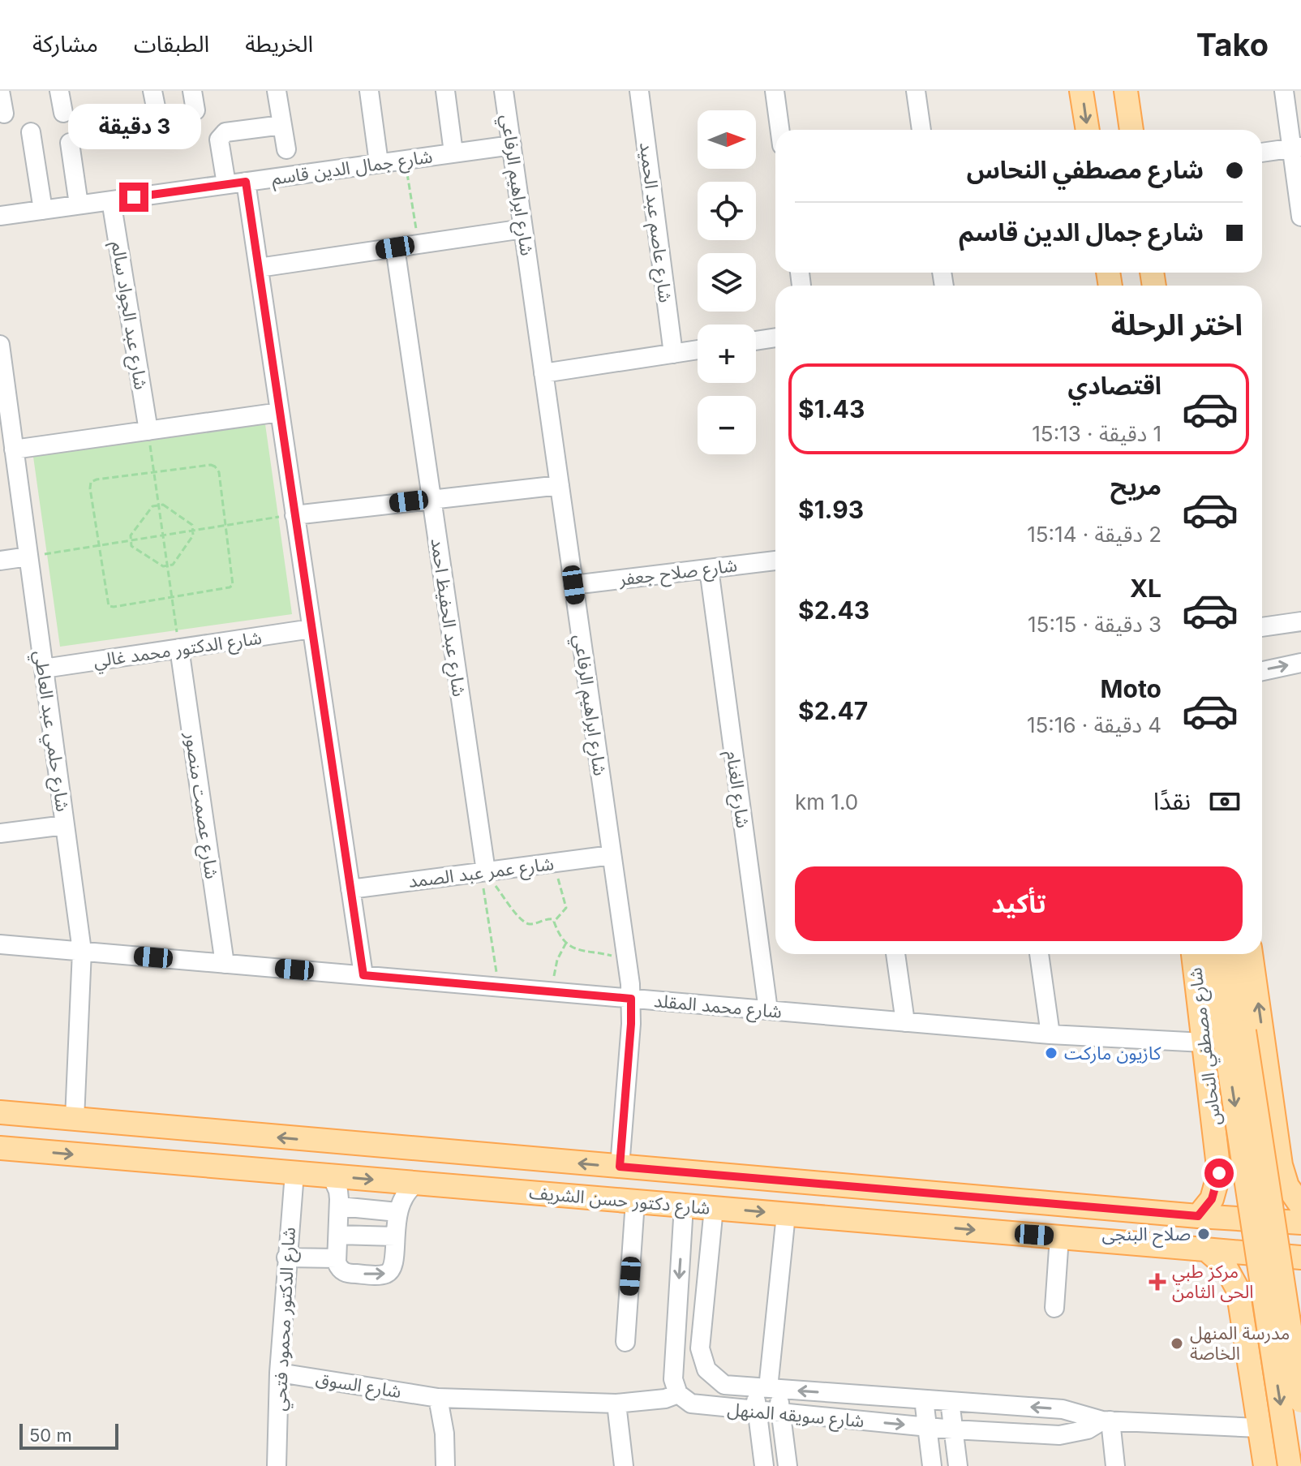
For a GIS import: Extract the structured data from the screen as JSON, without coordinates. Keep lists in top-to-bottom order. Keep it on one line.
{"streets":{"main road":["شارع مصطفي النحاس","شارع دكتور حسن الشريف"],"street":["شارع جمال الدين قاسم","شارع ابراهيم الرفاعي","شارع عاصم عبد الحميد","شارع عبد الجواد سالم","شارع صلاح جعفر","شارع عبد الحفيظ احمد","شارع الدكتور محمد غالي","شارع حلمي عبد العاطي","شارع الغنام","شارع عصمت منصور","شارع عمر عبد الصمد","شارع محمد المقلد","شارع الدكتور محمود فتحي","شارع السوق","شارع سويقه المنهل"]},"crossings":[["شارع جمال الدين قاسم","شارع ابراهيم الرفاعي"],["شارع جمال الدين قاسم","شارع عبد الجواد سالم"],["شارع ابراهيم الرفاعي","شارع صلاح جعفر"],["شارع ابراهيم الرفاعي","شارع عمر عبد الصمد"],["شارع ابراهيم الرفاعي","شارع محمد المقلد"],["شارع ابراهيم الرفاعي","شارع دكتور حسن الشريف"],["شارع صلاح جعفر","شارع الغنام"],["شارع عبد الحفيظ احمد","شارع عمر عبد الصمد"],["شارع الدكتور محمد غالي","شارع حلمي عبد العاطي"],["شارع الدكتور محمد غالي","شارع عصمت منصور"],["شارع حلمي عبد العاطي","شارع محمد المقلد"],["شارع حلمي عبد العاطي","شارع دكتور حسن الشريف"],["شارع الغنام","شارع محمد المقلد"],["شارع عصمت منصور","شارع محمد المقلد"],["شارع محمد المقلد","شارع مصطفي النحاس"],["شارع مصطفي النحاس","شارع دكتور حسن الشريف"],["شارع دكتور حسن الشريف","شارع الدكتور محمود فتحي"],["شارع دكتور حسن الشريف","شارع سويقه المنهل"],["شارع الدكتور محمود فتحي","شارع السوق"],["شارع السوق","شارع سويقه المنهل"]],"places":{"other":["كازيون ماركت","صلاح البنجى","مدرسة المنهل الخاصة"],"health":["مركز طبي الحى الثامن"]},"scale_bar":"50 m","north":"right","page":{"header":"Tako","nav":["الخريطة","الطبقات","مشاركة"],"bubble":"3 دقيقة","map_buttons":["+","−"],"banner":["شارع مصطفي النحاس","شارع جمال الدين قاسم"],"heading":"اختر الرحلة","list":[{"name":"اقتصادي","note":"1 دقيقة · 15:13","value":"$1.43"},{"name":"مريح","note":"2 دقيقة · 15:14","value":"$1.93"},{"name":"XL","note":"3 دقيقة · 15:15","value":"$2.43"},{"name":"Moto","note":"4 دقيقة · 15:16","value":"$2.47"}],"pay":["نقدًا","1.0 km"],"buttons":"تأكيد","scale":"50 m"}}
